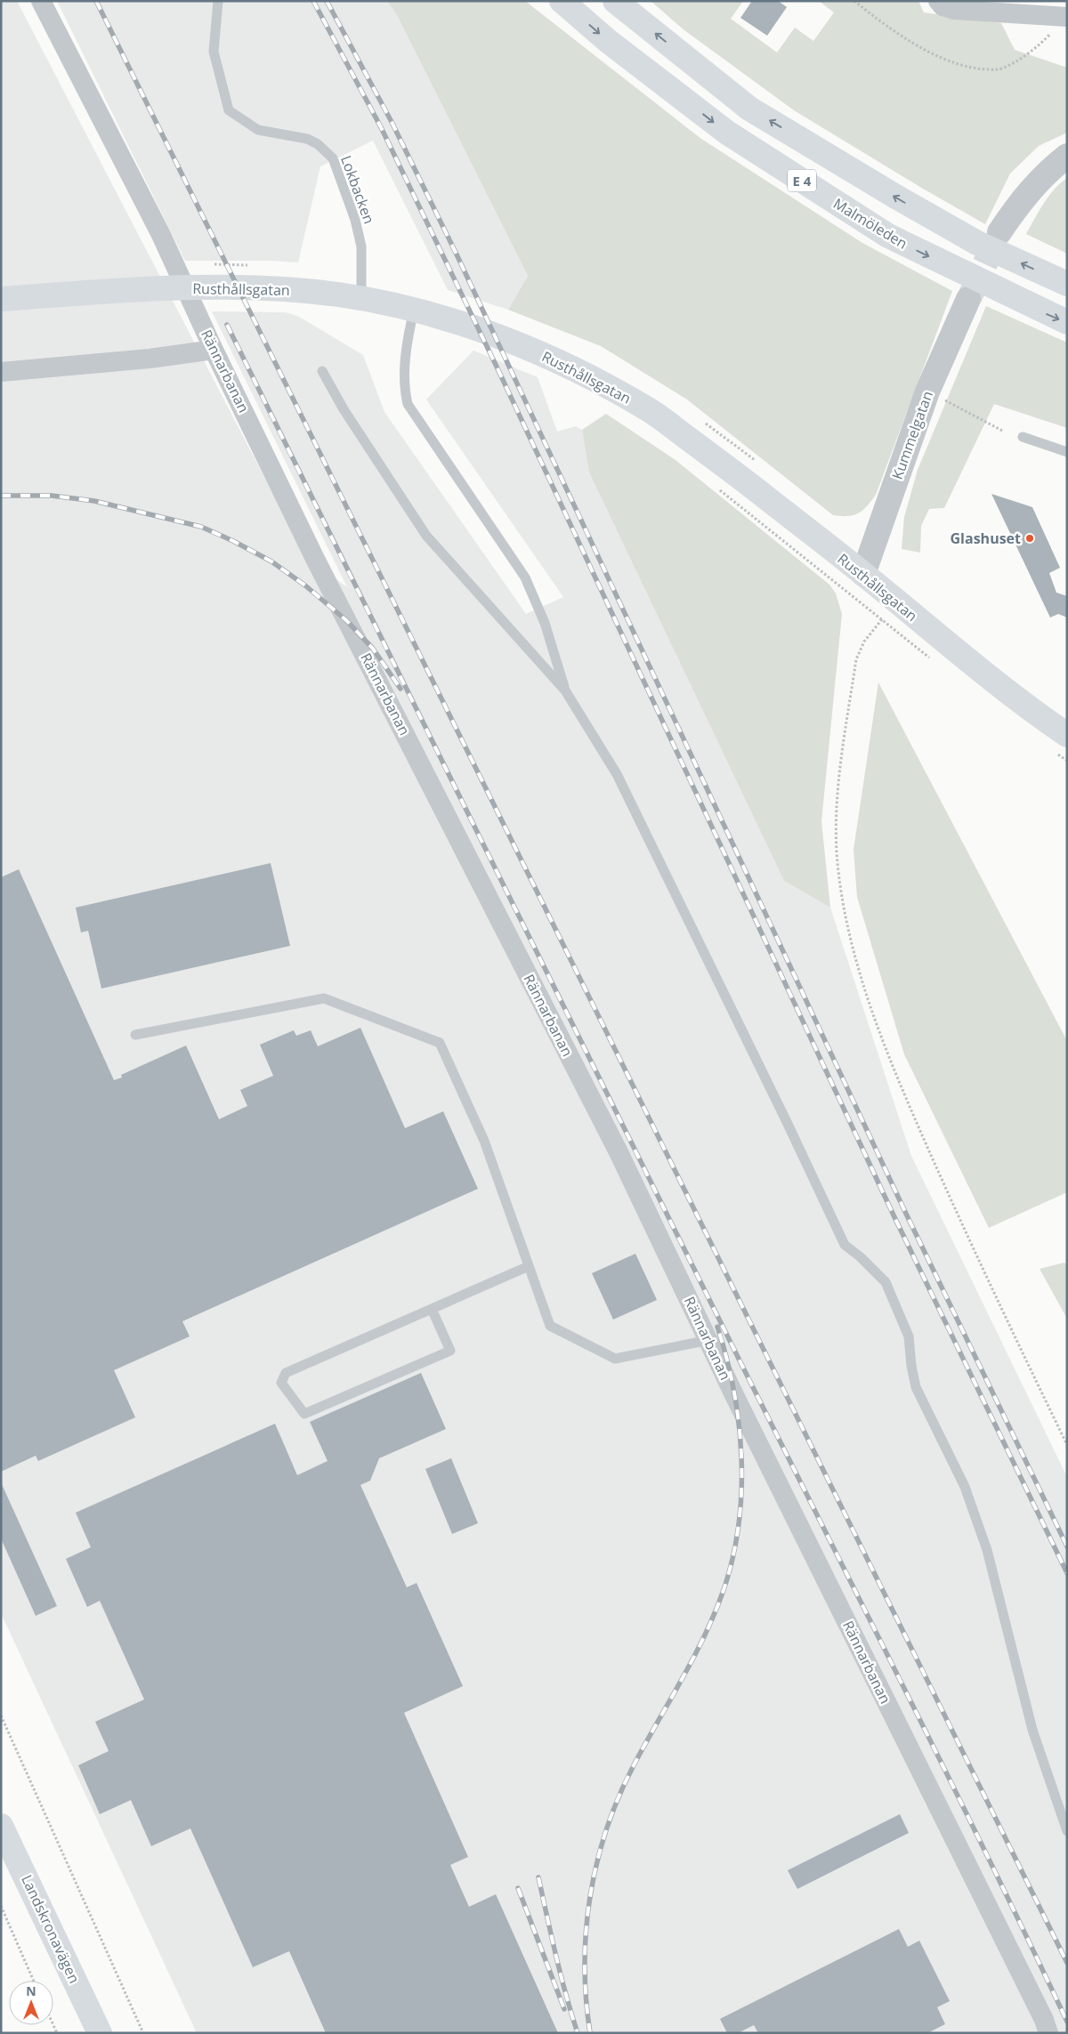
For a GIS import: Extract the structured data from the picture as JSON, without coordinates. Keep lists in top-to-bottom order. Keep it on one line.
{"streets":{"main road":["E 4","Malmöleden","Rusthållsgatan","Landskronavägen"],"street":["Rännarbanan","Kummelgatan"],"lane":["Lokbacken"]},"crossings":[["Lokbacken","Rusthållsgatan"],["Rusthållsgatan","Kummelgatan"]],"places":["Glashuset"],"north":"top"}
